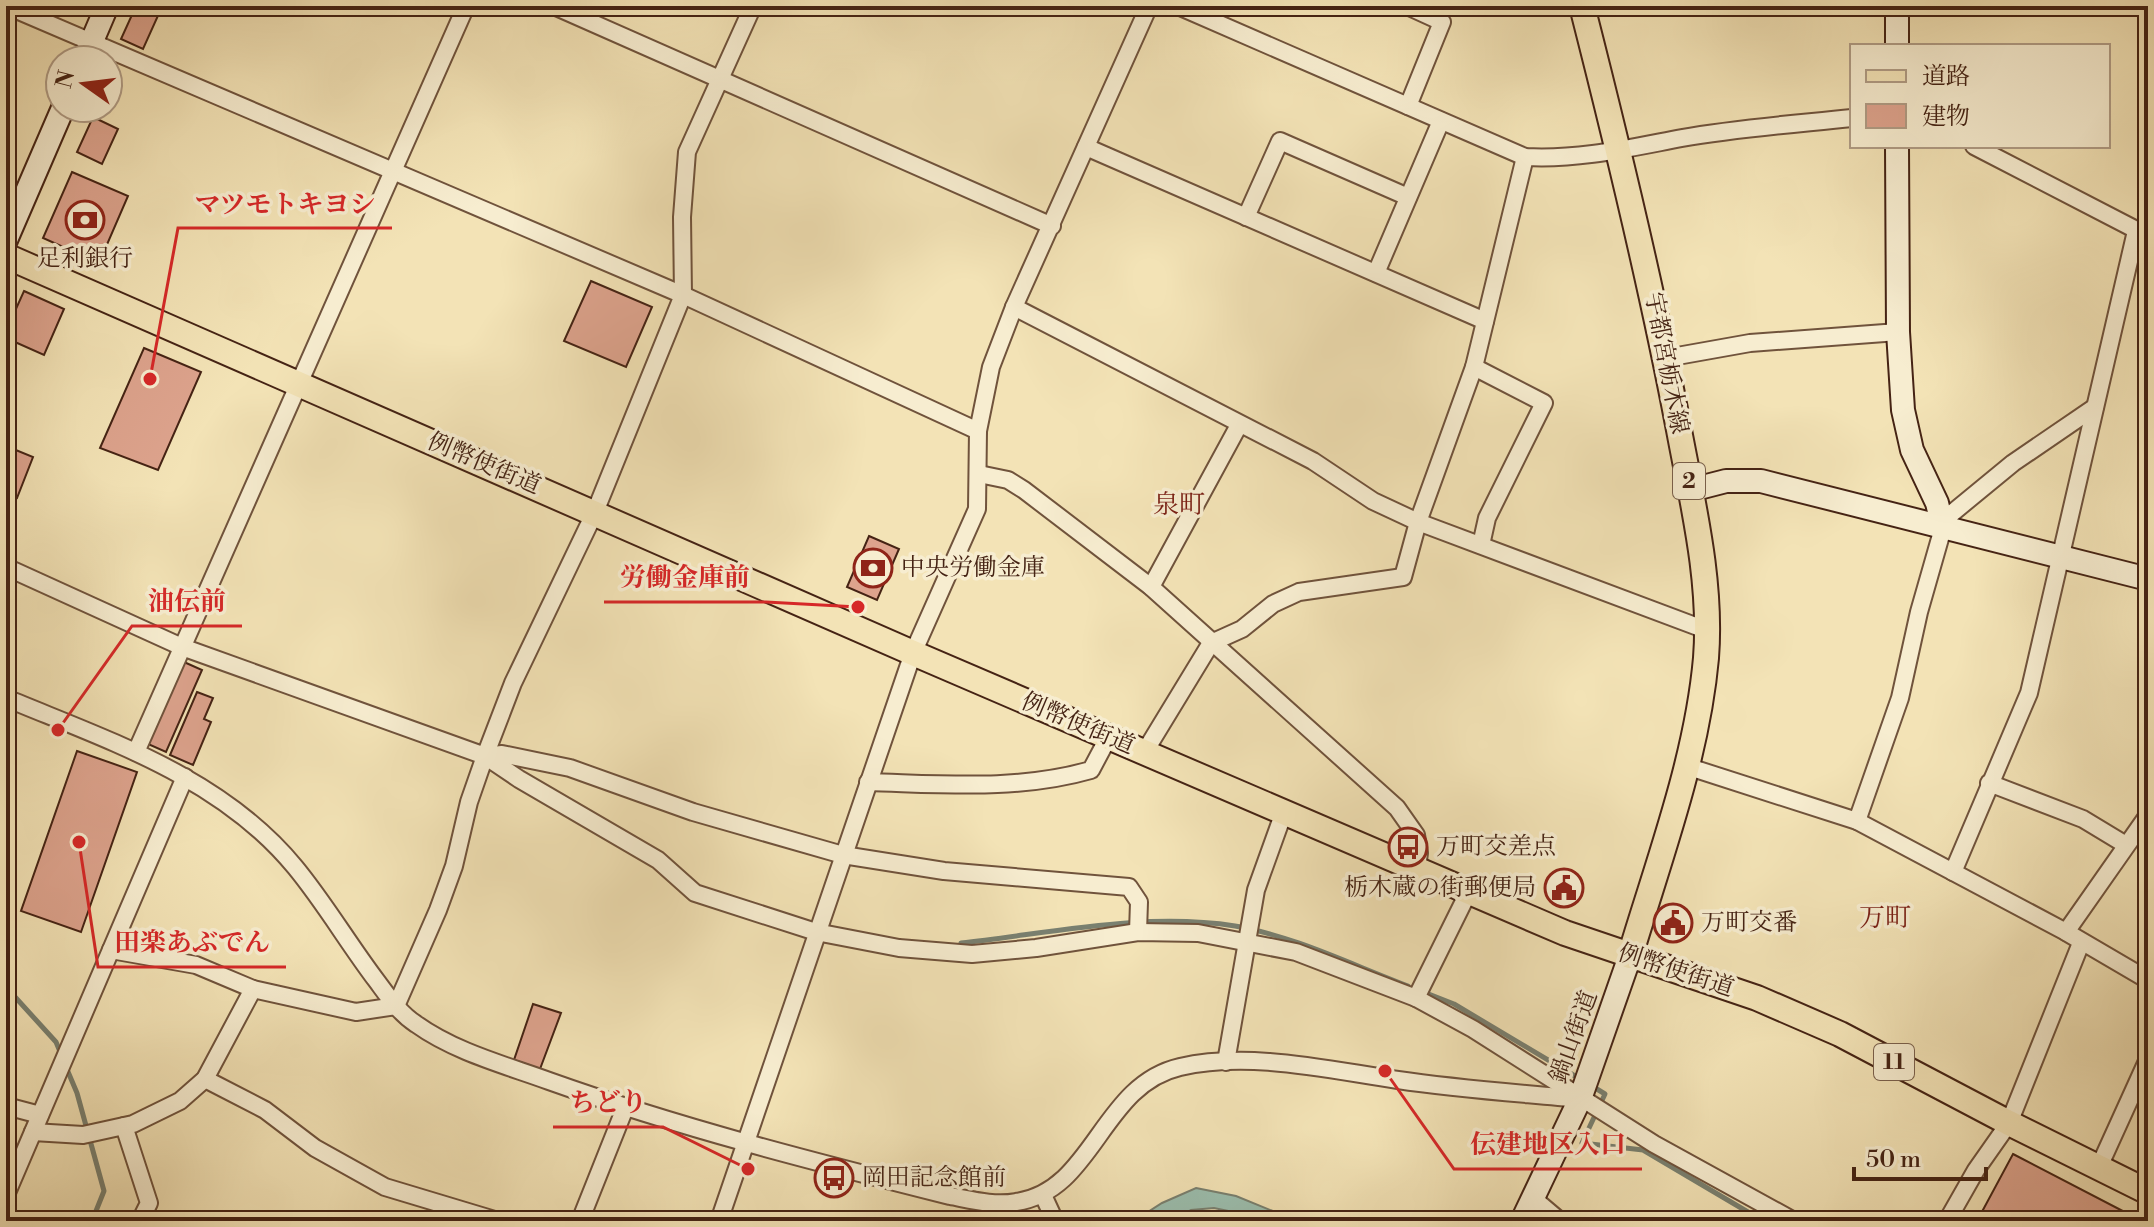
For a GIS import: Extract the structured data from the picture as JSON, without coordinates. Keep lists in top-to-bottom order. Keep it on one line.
{"streets":{"main road":["宇都宮栃木線","例幣使街道","2","11"],"street":["鍋山街道"]},"crossings":[["宇都宮栃木線","例幣使街道"],["宇都宮栃木線","鍋山街道"],["例幣使街道","鍋山街道"]],"districts":["泉町","万町"],"places":{"bank":["足利銀行","中央労働金庫"],"other":["マツモトキヨシ","労働金庫前","油伝前","田楽あぶでん","伝建地区入口","ちどり"],"bus stop":["万町交差点","岡田記念館前"],"public building":["栃木蔵の街郵便局","万町交番"]},"legend":["道路","建物"],"scale_bar":"50 m","north":"left"}
